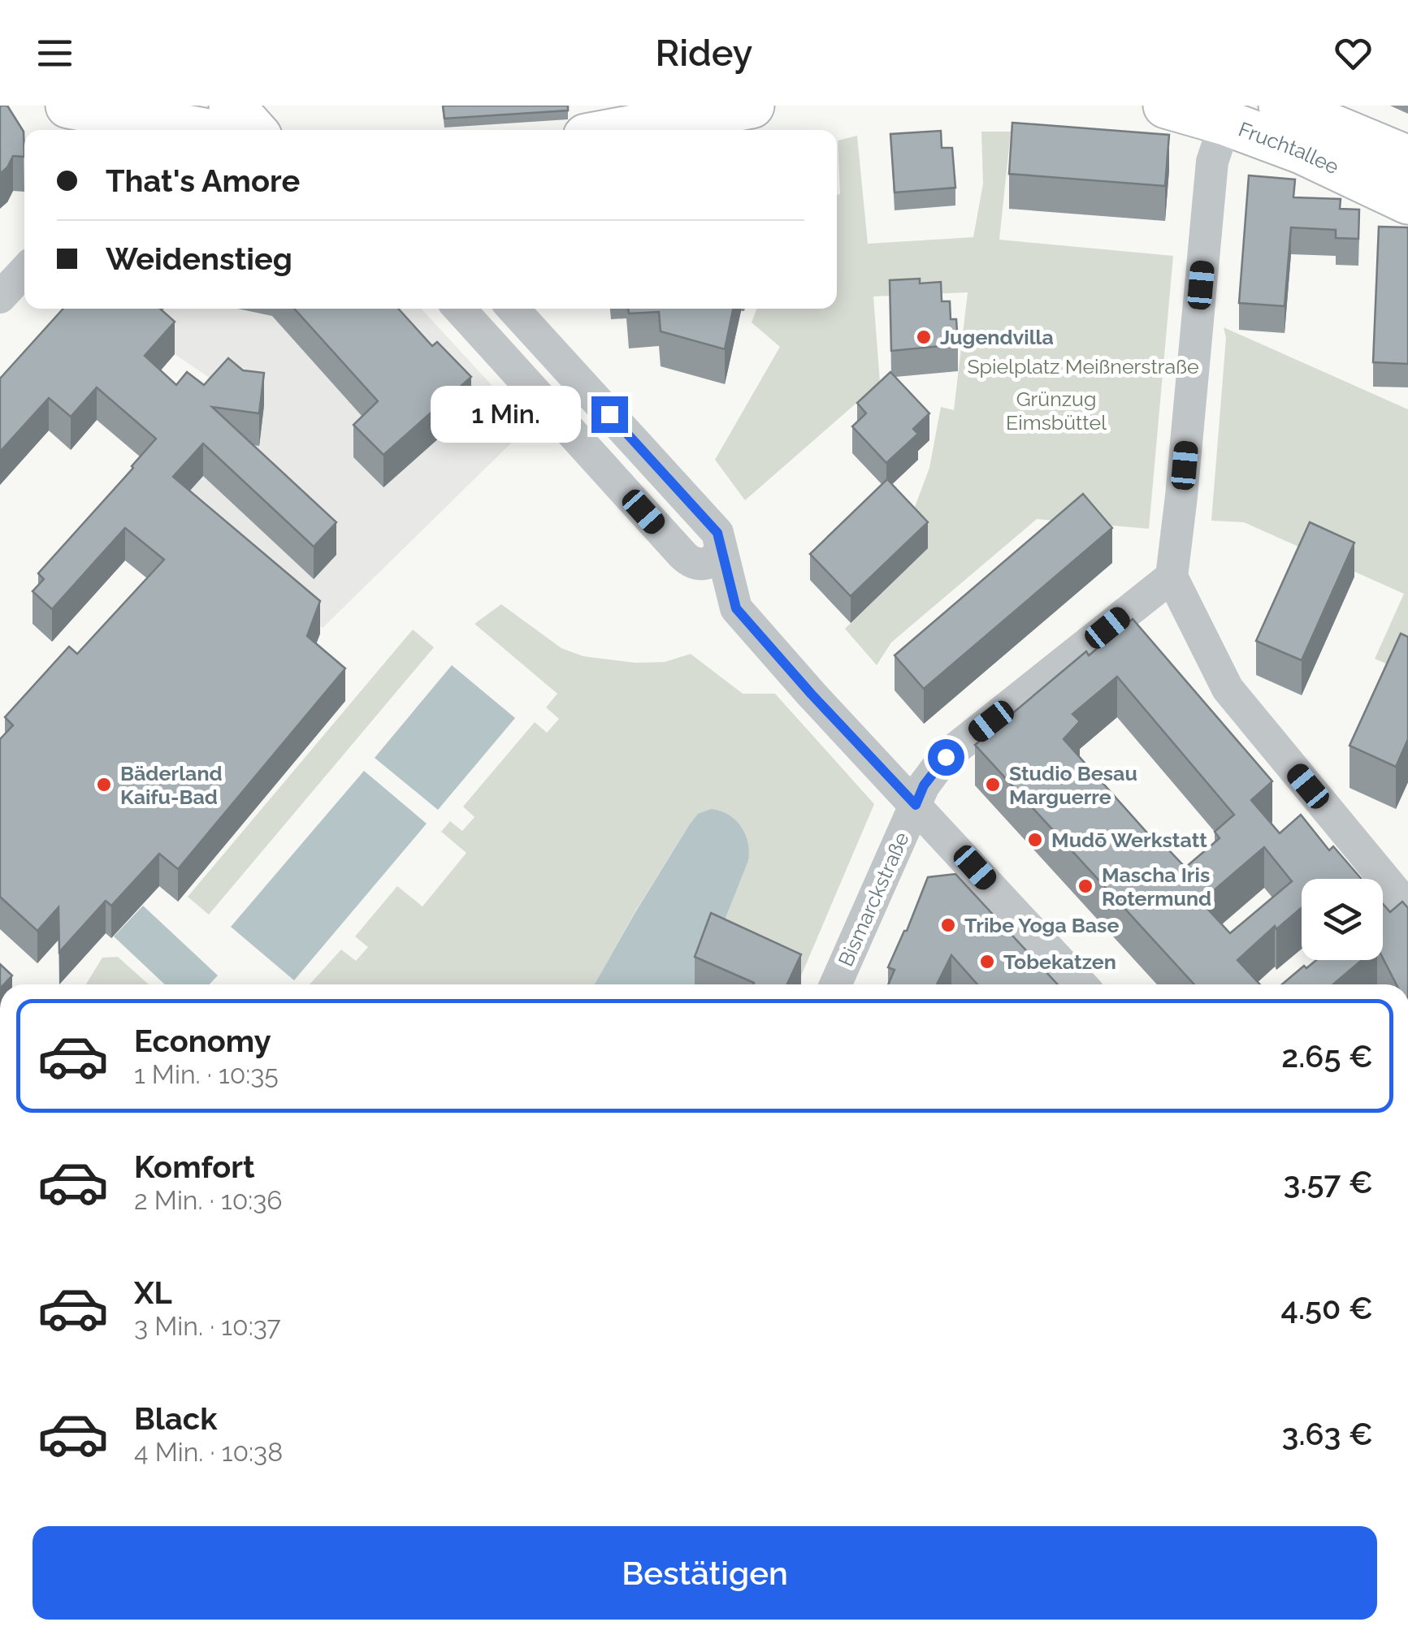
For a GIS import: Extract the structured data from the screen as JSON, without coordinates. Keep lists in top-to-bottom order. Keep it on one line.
{"streets":{"main road":["Fruchtallee"],"street":["Bismarckstraße"]},"parks":["Spielplatz Meißnerstraße","Grünzug Eimsbüttel"],"places":["Jugendvilla","Bäderland Kaifu-Bad","Studio Besau Marguerre","Mudō Werkstatt","Mascha Iris Rotermund","Tribe Yoga Base","Tobekatzen"],"page":{"header":"Ridey","banner":["That's Amore","Weidenstieg"],"bubble":"1 Min.","list":[{"name":"Economy","note":"1 Min. · 10:35","value":"2.65 €"},{"name":"Komfort","note":"2 Min. · 10:36","value":"3.57 €"},{"name":"XL","note":"3 Min. · 10:37","value":"4.50 €"},{"name":"Black","note":"4 Min. · 10:38","value":"3.63 €"}],"buttons":"Bestätigen"}}
